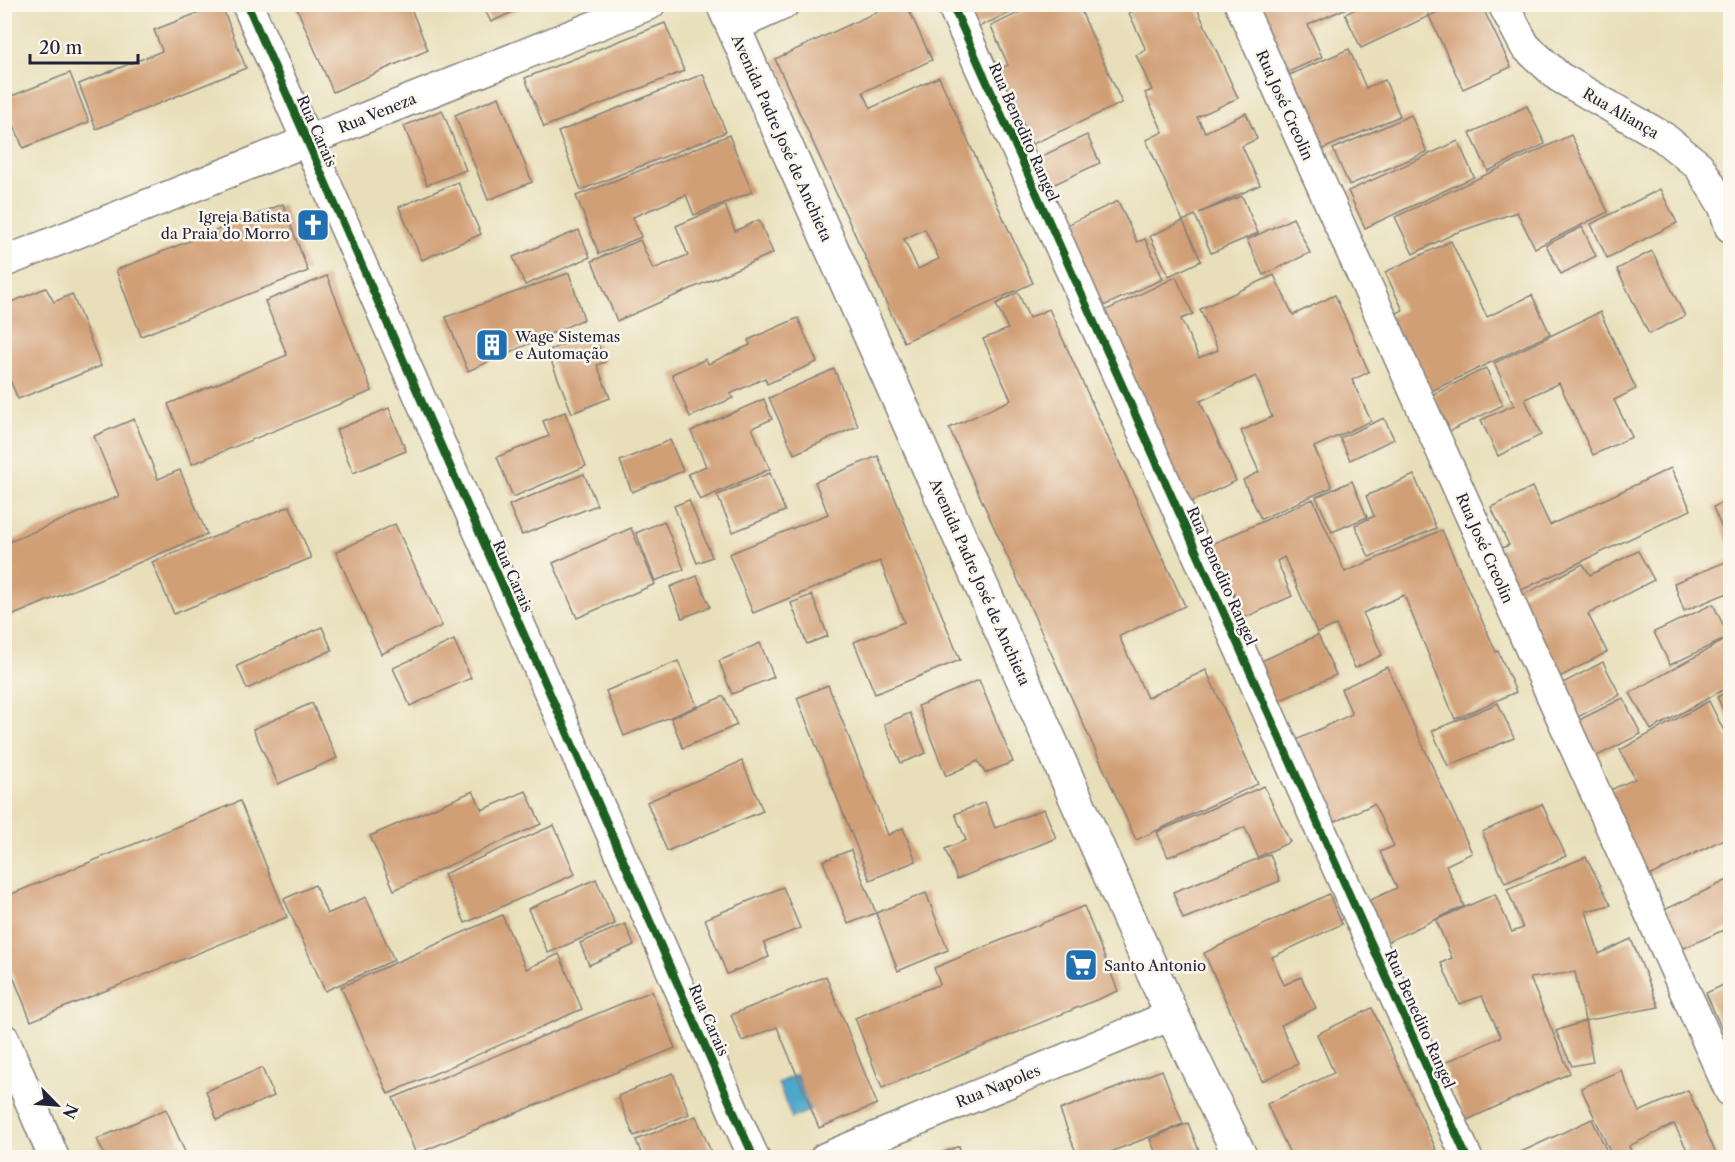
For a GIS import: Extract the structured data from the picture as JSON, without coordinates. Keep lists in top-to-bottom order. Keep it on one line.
{"streets":{"main road":["Avenida Padre José de Anchieta"],"street":["Rua José Creolin","Rua Veneza","Rua Aliança","Rua Carais","Rua Benedito Rangel","Rua Napoles"]},"crossings":[["Rua Veneza","Rua Carais"],["Avenida Padre José de Anchieta","Rua Napoles"]],"places":{"church":["Igreja Batista da Praia do Morro"],"building":["Wage Sistemas e Automação"],"supermarket":["Santo Antonio"]},"scale_bar":"20 m","north":"bottom right"}
